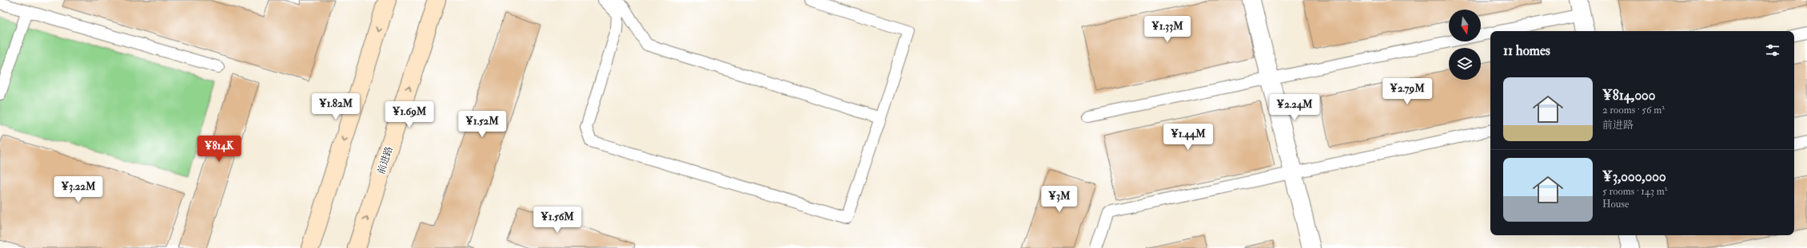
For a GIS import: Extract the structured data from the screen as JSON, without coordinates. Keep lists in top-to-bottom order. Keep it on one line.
{"streets":{"main road":["前进路"]},"north":"bottom","page":{"price":["¥1.33M","¥2.79M","¥1.82M","¥2.24M","¥1.69M","¥1.52M","¥1.44M","¥814K","¥3.22M","¥3M","¥1.56M"],"heading":"11 homes","list":[{"name":"¥814,000","note":"2 rooms · 56 m² · 前进路"},{"name":"¥3,000,000","note":"5 rooms · 143 m² · House"}]}}
